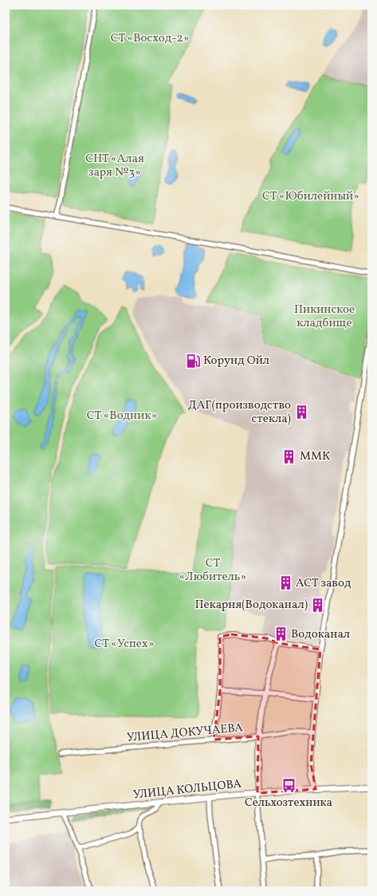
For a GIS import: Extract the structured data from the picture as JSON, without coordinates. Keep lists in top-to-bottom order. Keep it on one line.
{"streets":{"main road":["УЛИЦА КОЛЬЦОВА"],"street":["УЛИЦА ДОКУЧАЕВА"]},"parks":["СТ «Восход-2»","СНТ «Алая заря №3»","СТ «Юбилейный»","Пикинское кладбище","СТ «Водник»","СТ «Любитель»","СТ «Успех»"],"places":{"fuel station":["Корунд Ойл"],"building":["ДАГ(производство стекла)","ММК","АСТ завод","Пекарня(Водоканал)","Водоканал"],"bus stop":["Сельхозтехника"]}}
